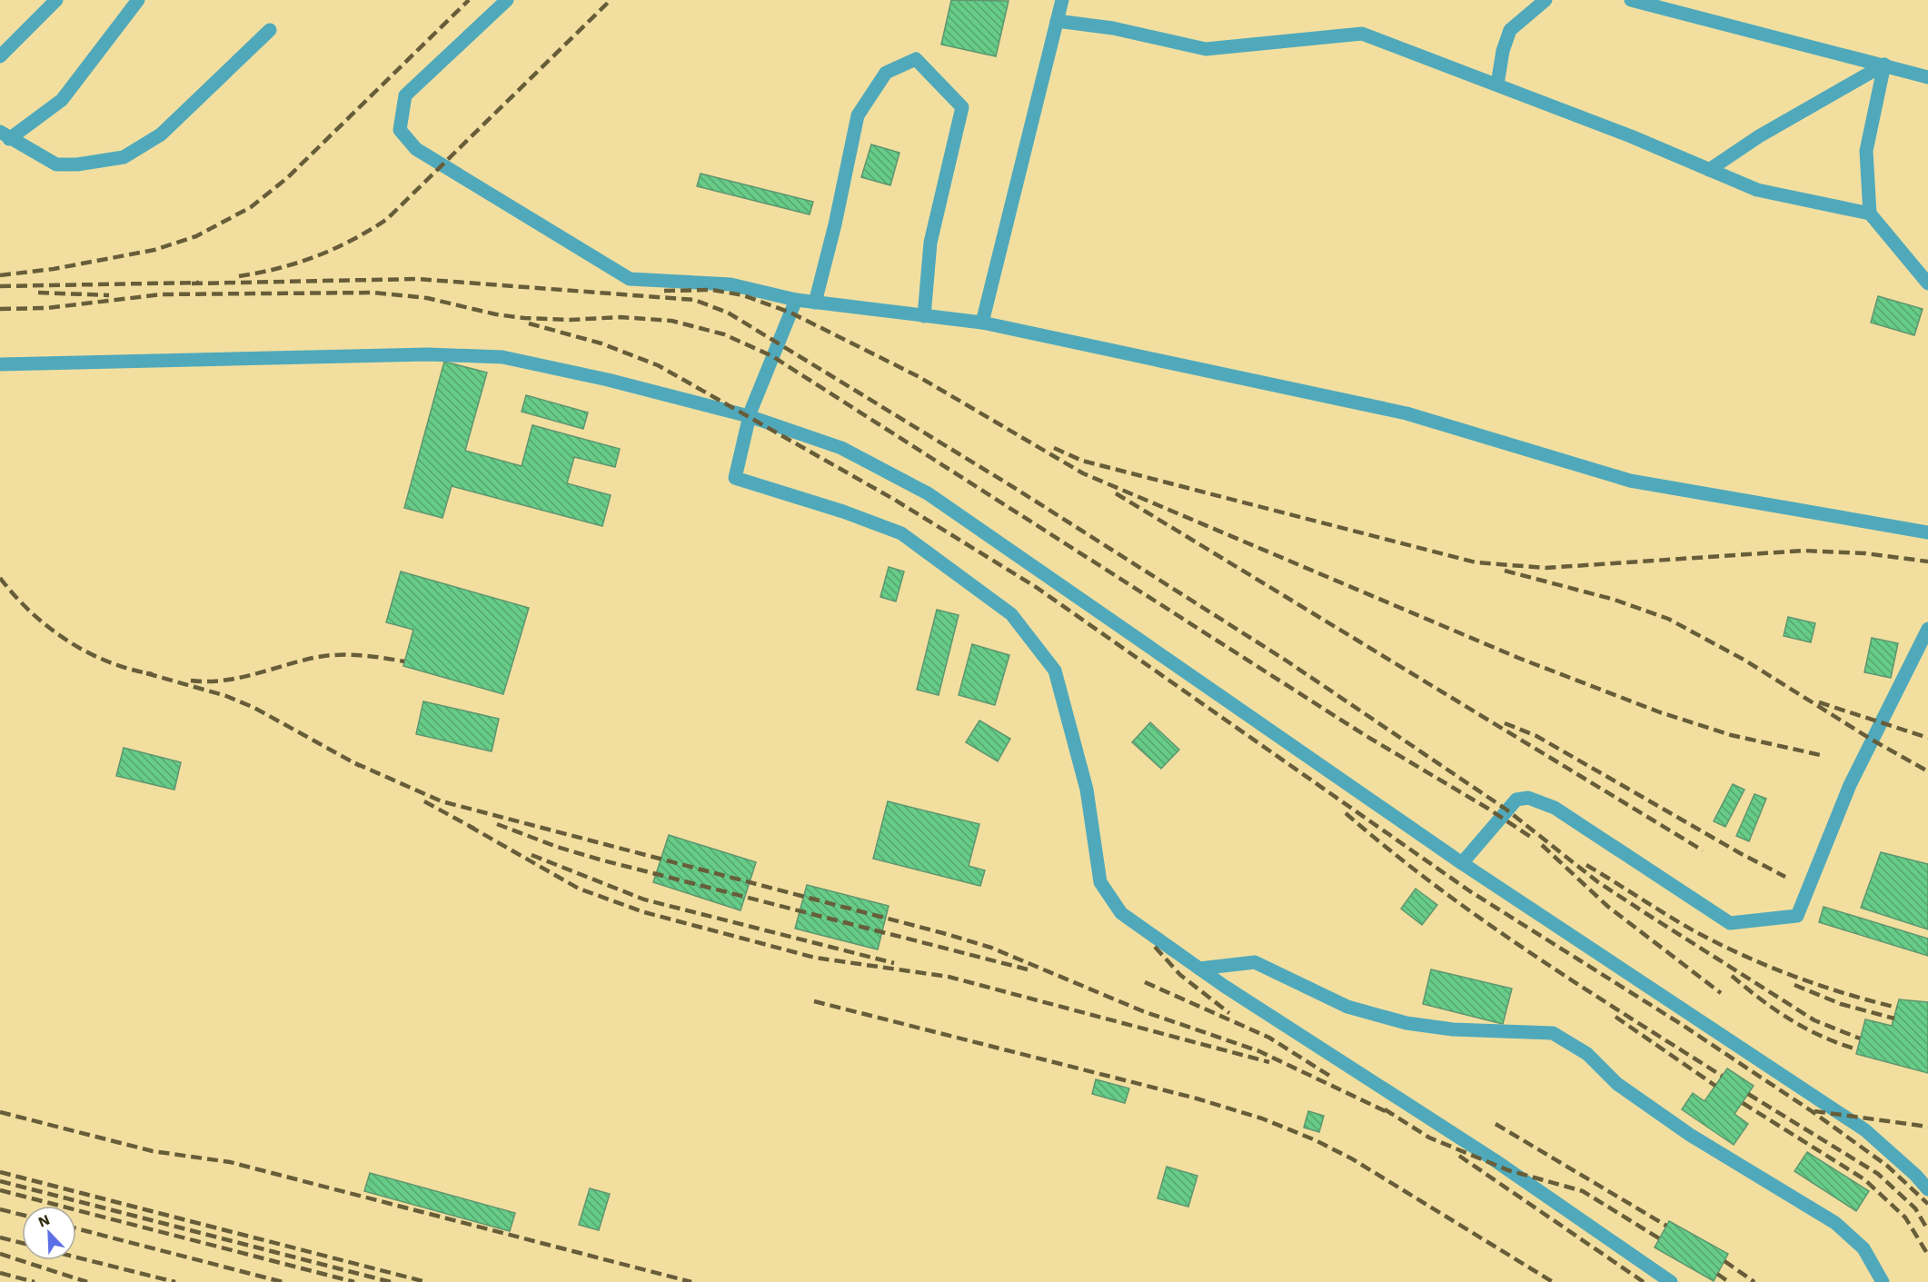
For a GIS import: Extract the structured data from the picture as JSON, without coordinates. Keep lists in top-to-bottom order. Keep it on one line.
{"north":"top left"}
